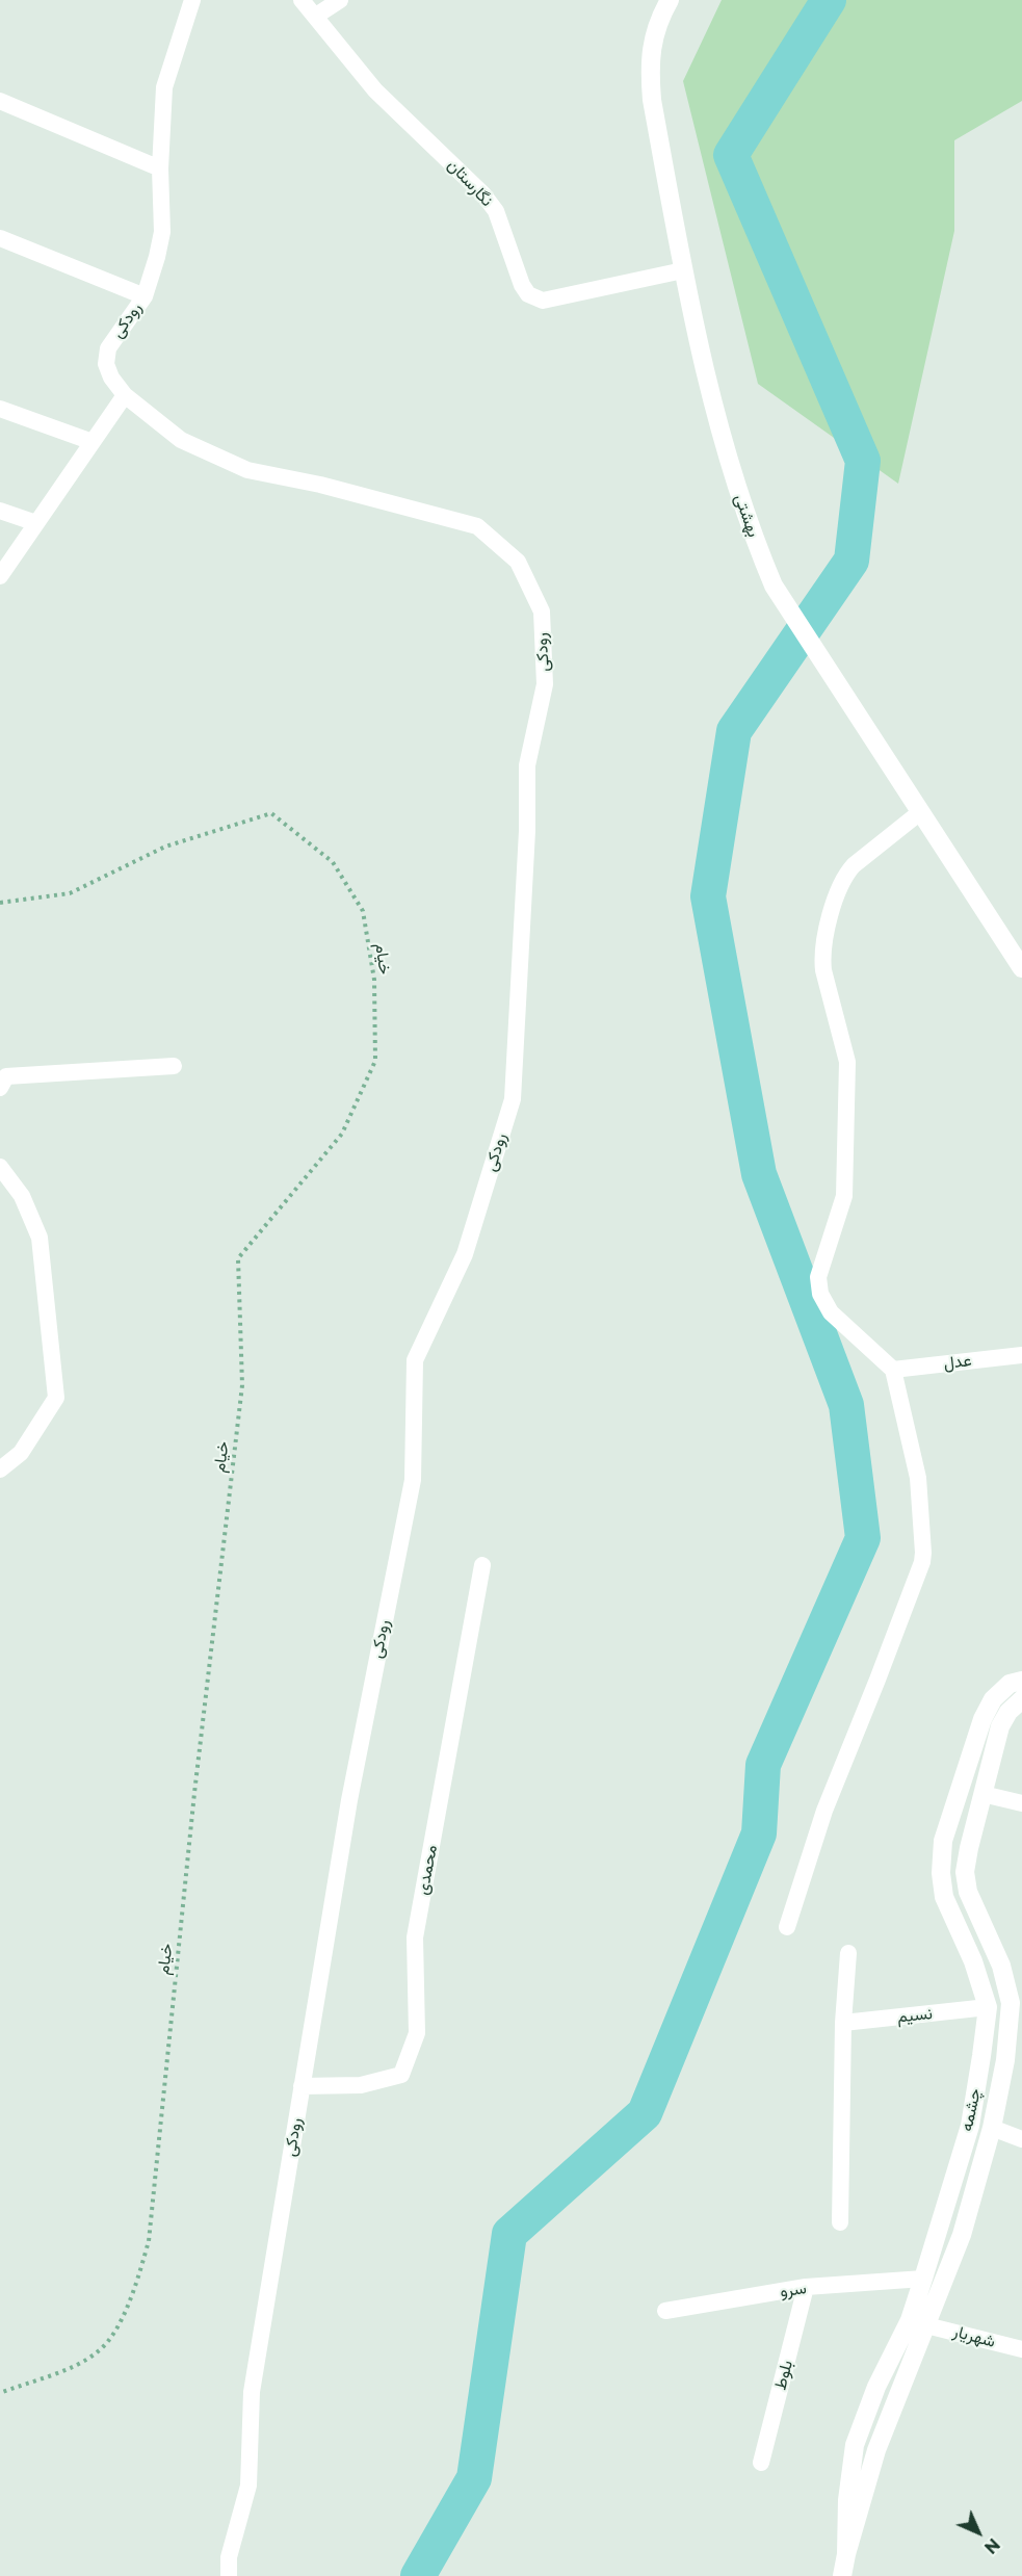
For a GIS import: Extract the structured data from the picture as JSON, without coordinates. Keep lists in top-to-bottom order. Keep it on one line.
{"streets":{"street":["نگارستان","رودکی","بهشتی","عدل","محمدی","نسیم","چشمه","سرو","شهریار","بلوط"],"path":["خیام"]},"crossings":[["نگارستان","بهشتی"],["رودکی","محمدی"],["نسیم","چشمه"],["چشمه","سرو"],["چشمه","شهریار"],["سرو","بلوط"]],"north":"bottom right"}
